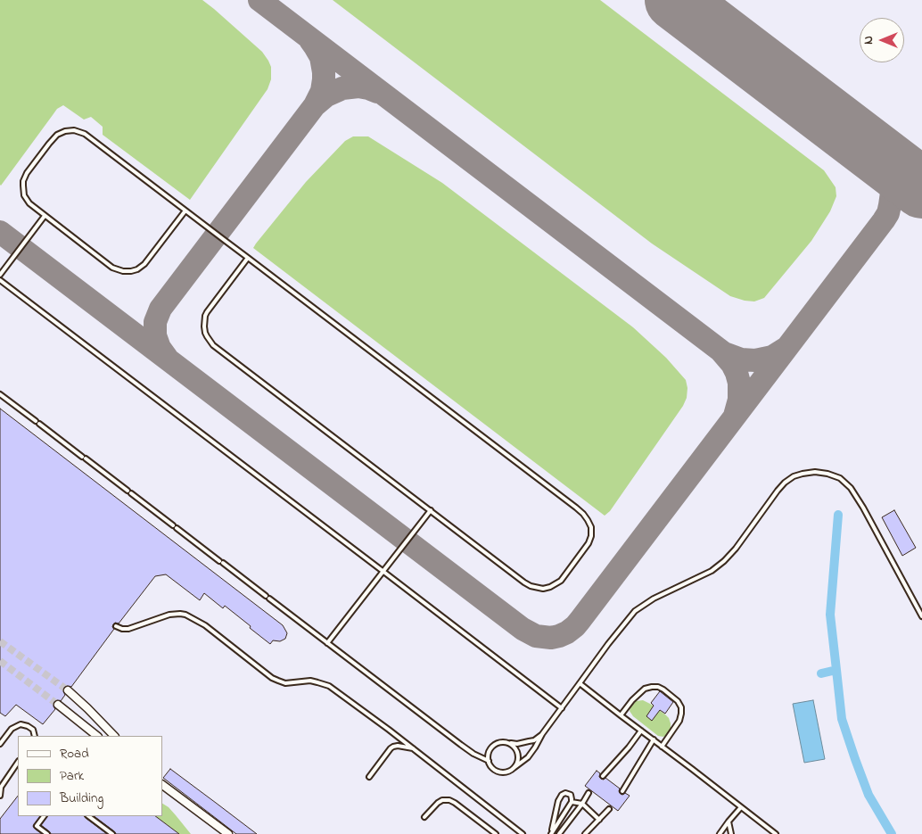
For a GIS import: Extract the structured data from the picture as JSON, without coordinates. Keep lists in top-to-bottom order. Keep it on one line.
{"legend":["Road","Park","Building"],"north":"left"}
